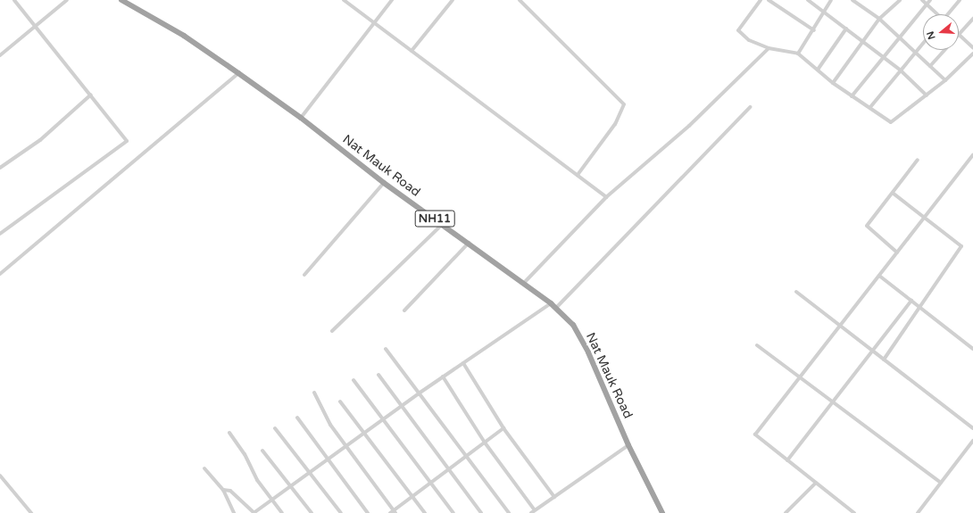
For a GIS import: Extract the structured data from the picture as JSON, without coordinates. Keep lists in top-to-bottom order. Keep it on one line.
{"streets":{"highway":["Nat Mauk Road","NH11"]},"north":"left"}
